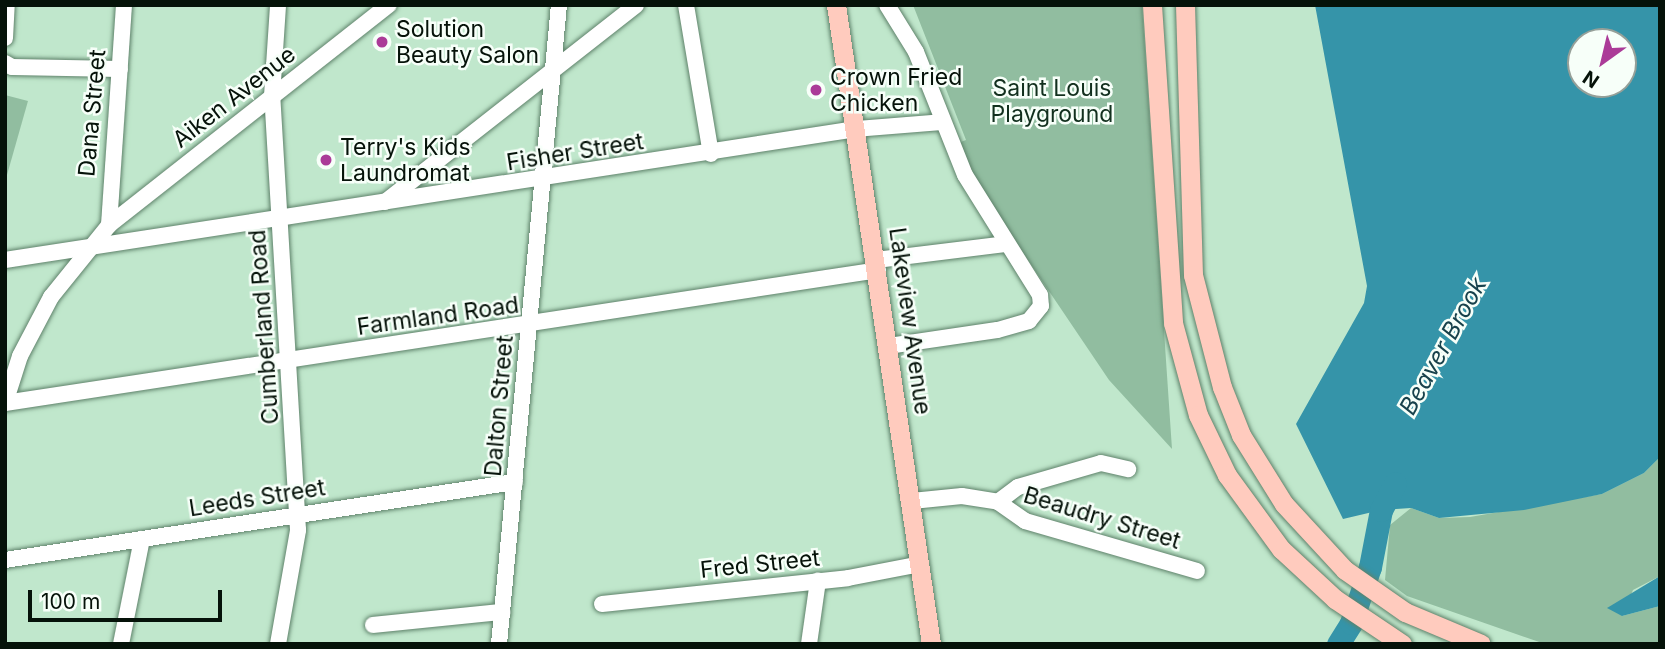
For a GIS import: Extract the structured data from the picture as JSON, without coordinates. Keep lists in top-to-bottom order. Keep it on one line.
{"streets":{"main road":["Lakeview Avenue"],"street":["Aiken Avenue","Dana Street","Fisher Street","Farmland Road","Cumberland Road","Dalton Street","Leeds Street","Beaudry Street","Fred Street"]},"crossings":[["Aiken Avenue","Dana Street"],["Aiken Avenue","Fisher Street"],["Aiken Avenue","Farmland Road"],["Aiken Avenue","Cumberland Road"],["Fisher Street","Lakeview Avenue"],["Fisher Street","Cumberland Road"],["Fisher Street","Dalton Street"],["Farmland Road","Lakeview Avenue"],["Farmland Road","Cumberland Road"],["Farmland Road","Dalton Street"],["Lakeview Avenue","Fred Street"],["Cumberland Road","Leeds Street"],["Dalton Street","Leeds Street"]],"water":["Beaver Brook"],"parks":["Saint Louis Playground"],"places":["Solution Beauty Salon","Crown Fried Chicken","Terry's Kids Laundromat"],"scale_bar":"100 m","north":"bottom left"}
